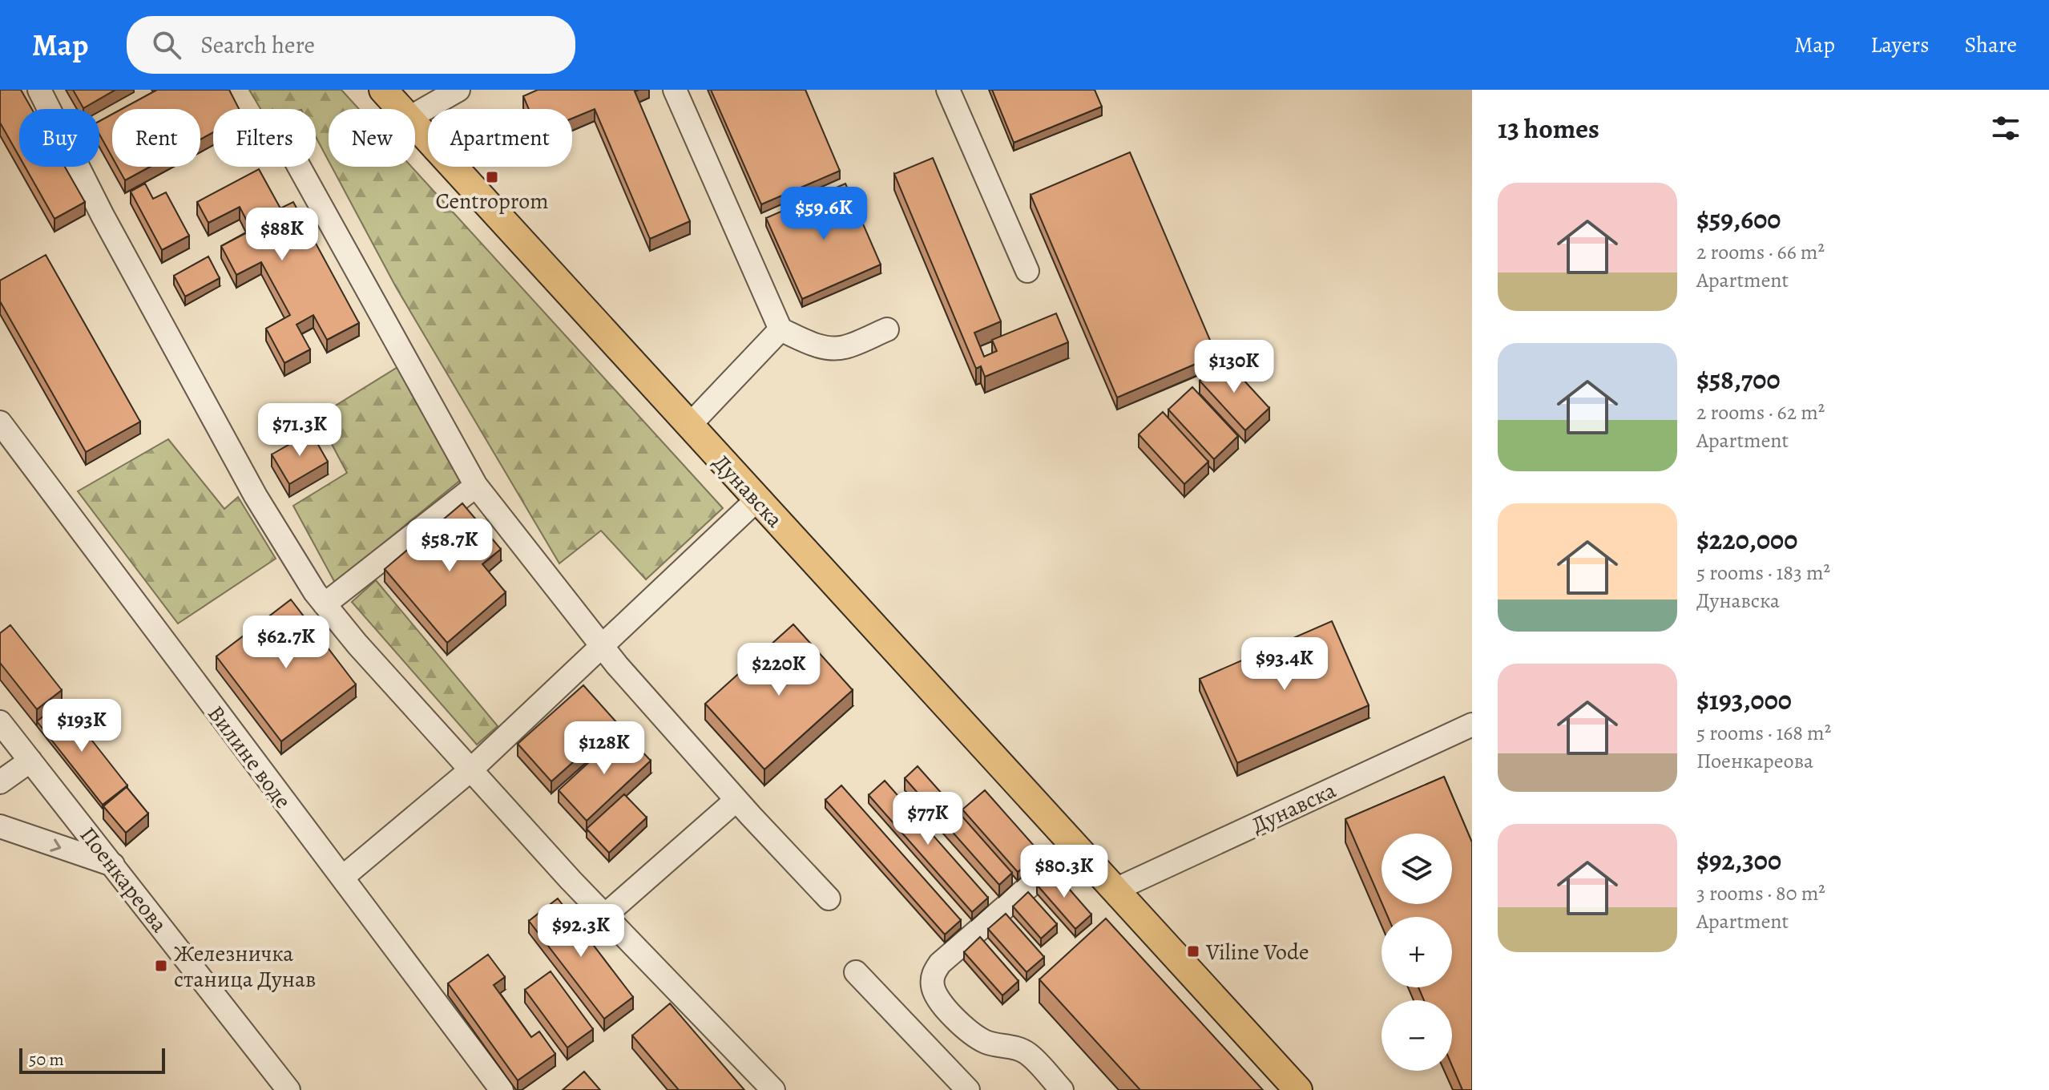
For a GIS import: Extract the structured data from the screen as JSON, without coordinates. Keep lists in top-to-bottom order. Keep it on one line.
{"streets":{"main road":["Дунавска"],"street":["Вилине воде","Поенкареова"]},"places":{"transit":["Centroprom","Viline Vode","Железничка станица Дунав"]},"scale_bar":"50 m","page":{"header":"Map","search":"Search here","nav":["Map","Layers","Share"],"heading":"13 homes","chip":["Buy","Rent","Filters","New","Apartment"],"list":[{"name":"$59,600","note":"2 rooms · 66 m² · Apartment"},{"name":"$58,700","note":"2 rooms · 62 m² · Apartment"},{"name":"$220,000","note":"5 rooms · 183 m² · Дунавска"},{"name":"$193,000","note":"5 rooms · 168 m² · Поенкареова"},{"name":"$92,300","note":"3 rooms · 80 m² · Apartment"}],"price":["$59.6K","$88K","$130K","$71.3K","$58.7K","$62.7K","$93.4K","$220K","$193K","$128K","$77K","$80.3K","$92.3K"],"map_buttons":["+","−"],"scale":"50 m"}}
